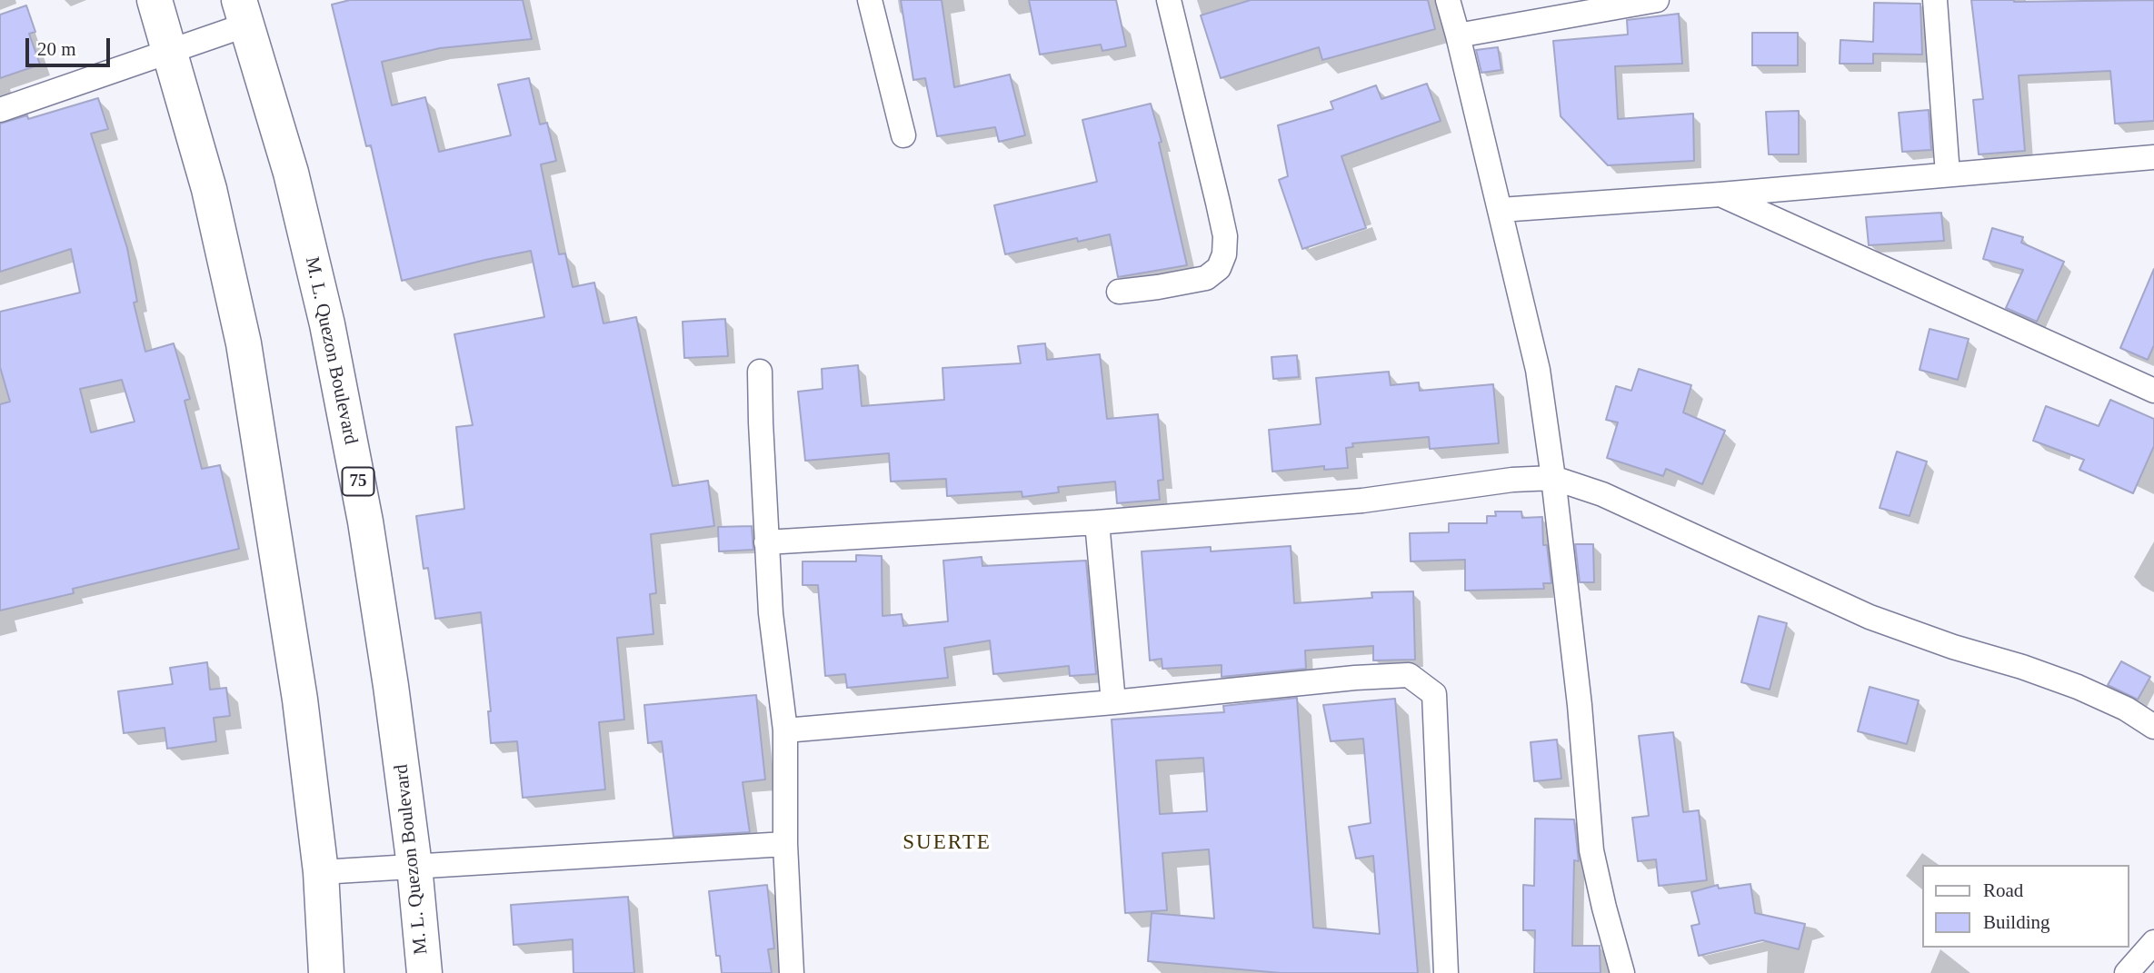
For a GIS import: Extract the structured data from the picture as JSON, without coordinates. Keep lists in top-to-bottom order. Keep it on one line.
{"streets":{"highway":["M. L. Quezon Boulevard","75"]},"districts":["SUERTE"],"legend":["Road","Building"],"scale_bar":"20 m"}
